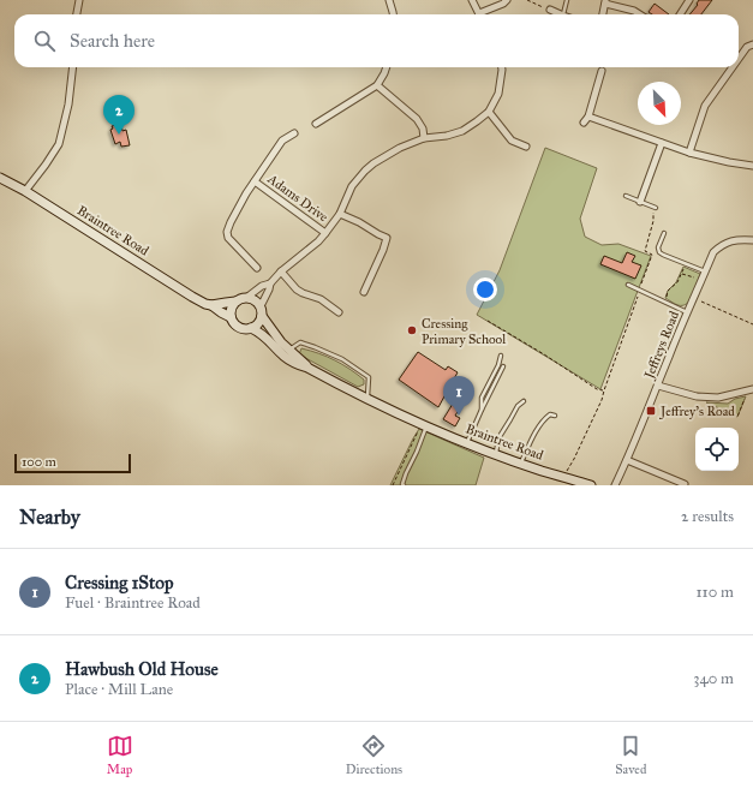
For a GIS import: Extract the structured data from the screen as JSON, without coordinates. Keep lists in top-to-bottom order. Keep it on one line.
{"streets":{"main road":["Braintree Road"],"street":["Adams Drive","Jeffreys Road"]},"places":{"other":["Cressing Primary School"],"transit":["Jeffrey's Road"]},"scale_bar":"100 m","north":"bottom right","page":{"search":"Search here","pins":["2","1"],"scale":"100 m","heading":["Nearby","2 results"],"list":[{"mark":"1","name":"Cressing 1Stop","note":"Fuel · Braintree Road","value":"110 m"},{"mark":"2","name":"Hawbush Old House","note":"Place · Mill Lane","value":"340 m"}],"nav":["Map","Directions","Saved"]}}
